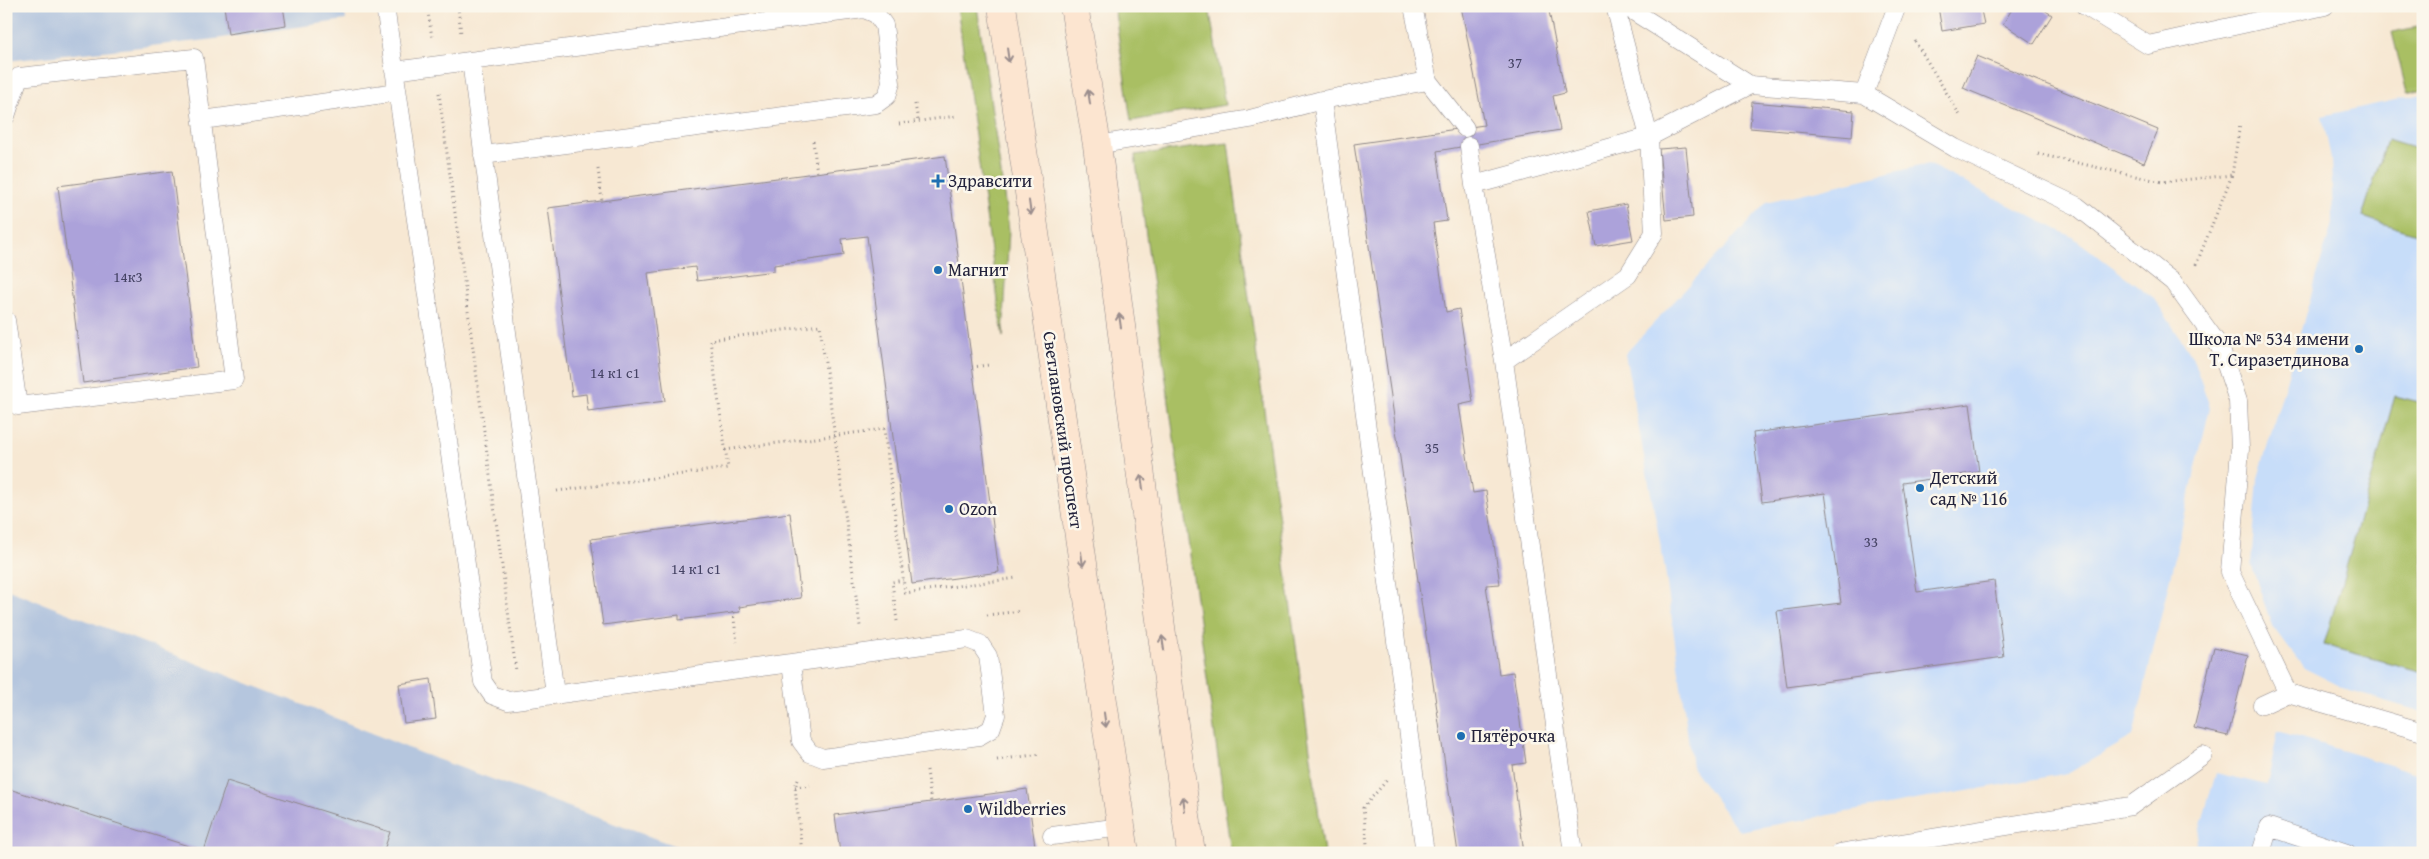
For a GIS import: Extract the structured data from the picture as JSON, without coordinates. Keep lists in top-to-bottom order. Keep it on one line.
{"streets":{"main road":["Светлановский проспект"]},"places":{"health":["Здравсити"],"other":["Магнит","Школа № 534 имени Т. Сиразетдинова","Детский сад № 116","Ozon","Пятёрочка","Wildberries"]},"house_numbers":["37","14к3","14 к1 с1","35","33","14 к1 с1"]}
